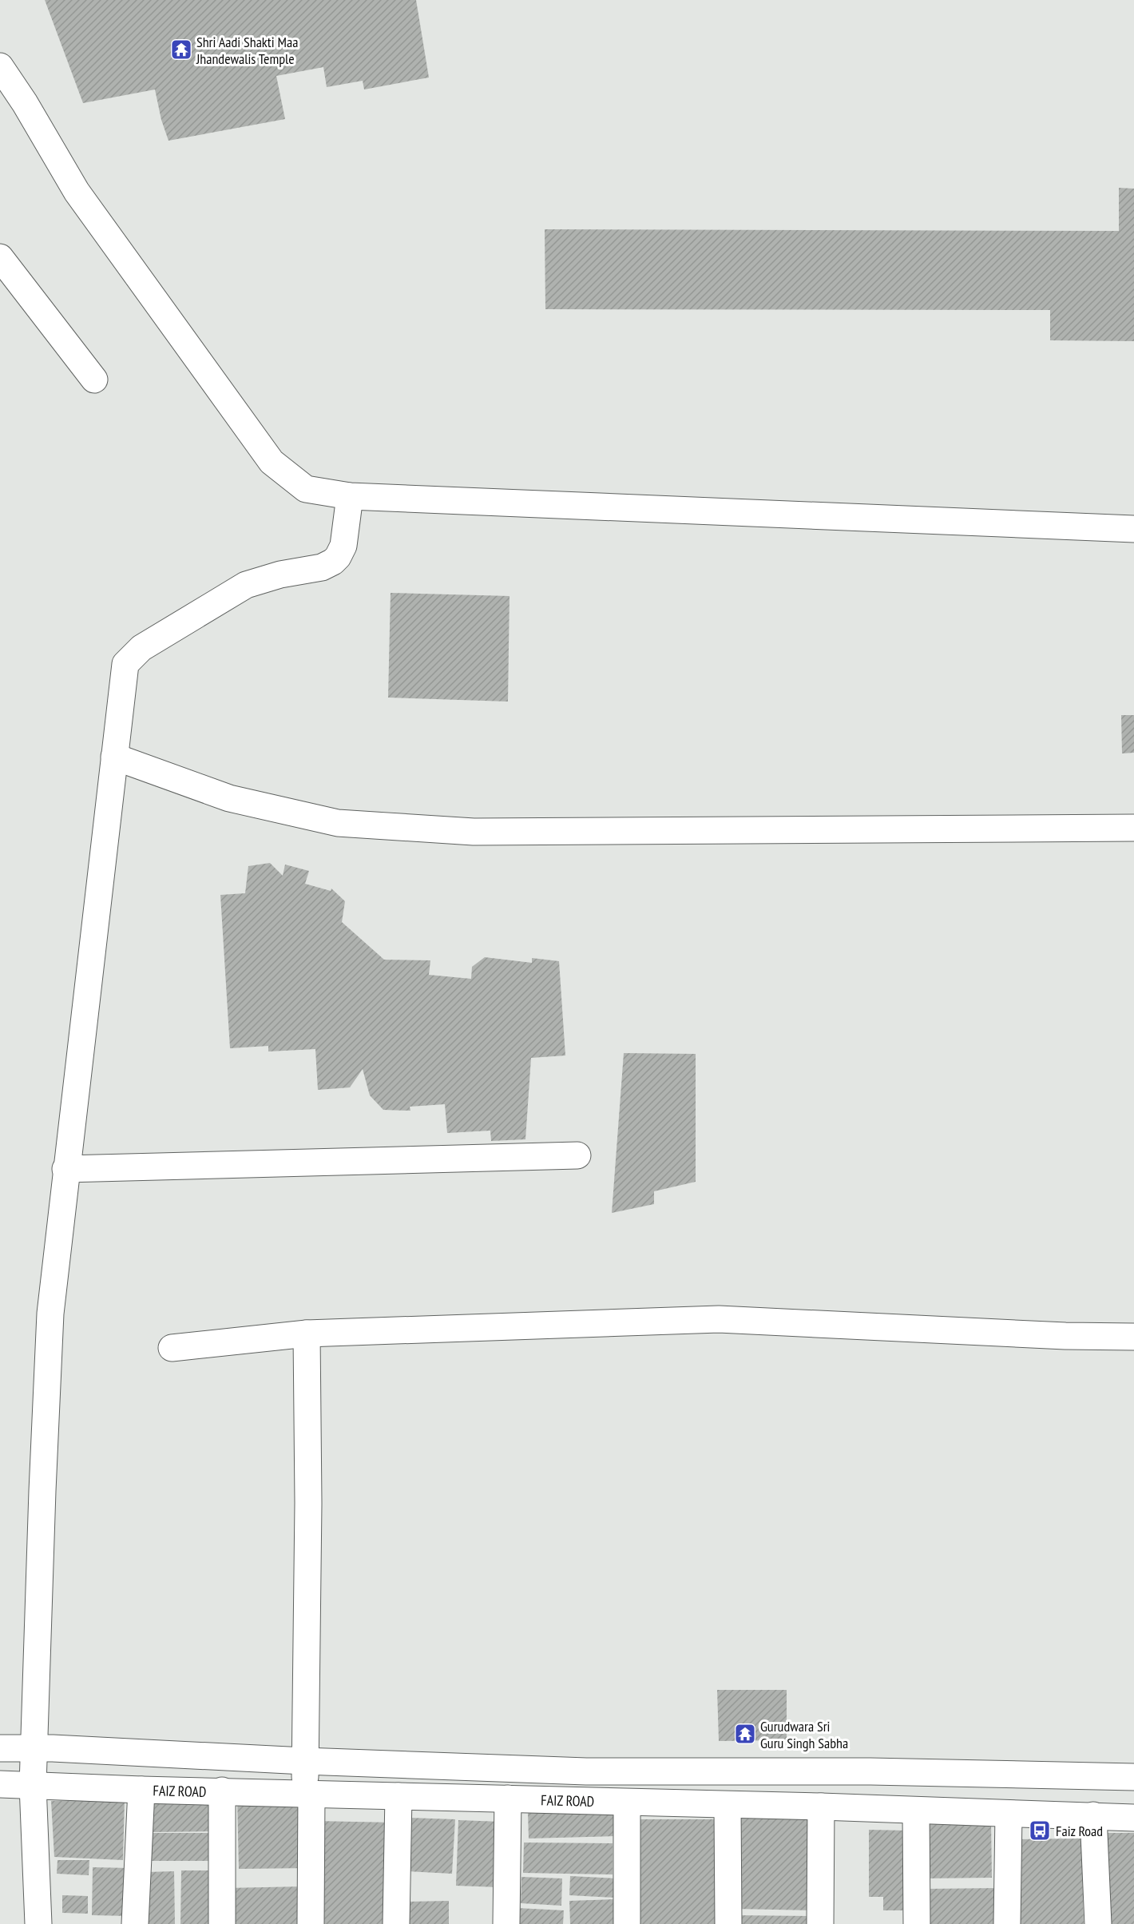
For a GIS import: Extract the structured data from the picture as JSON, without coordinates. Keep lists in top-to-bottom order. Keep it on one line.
{"streets":{"street":["FAIZ ROAD"]},"places":{"temple":["Shri Aadi Shakti Maa Jhandewalis Temple","Gurudwara Sri Guru Singh Sabha"],"bus stop":["Faiz Road"]}}
